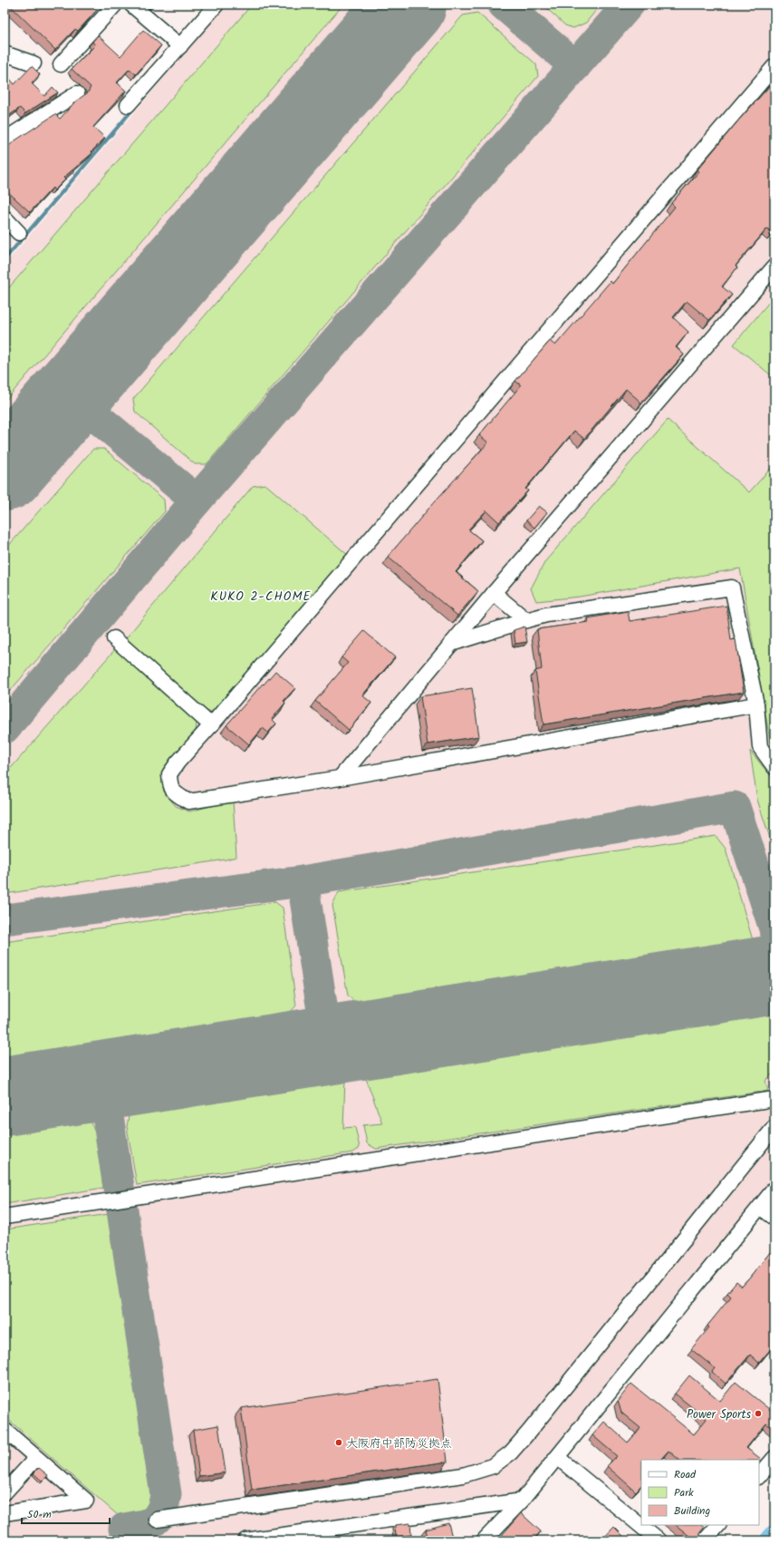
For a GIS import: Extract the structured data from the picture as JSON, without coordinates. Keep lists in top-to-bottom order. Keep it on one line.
{"districts":["KUKO 2-CHOME"],"places":["Power Sports","大阪府中部防災拠点"],"legend":["Road","Park","Building"],"scale_bar":"50 m"}
